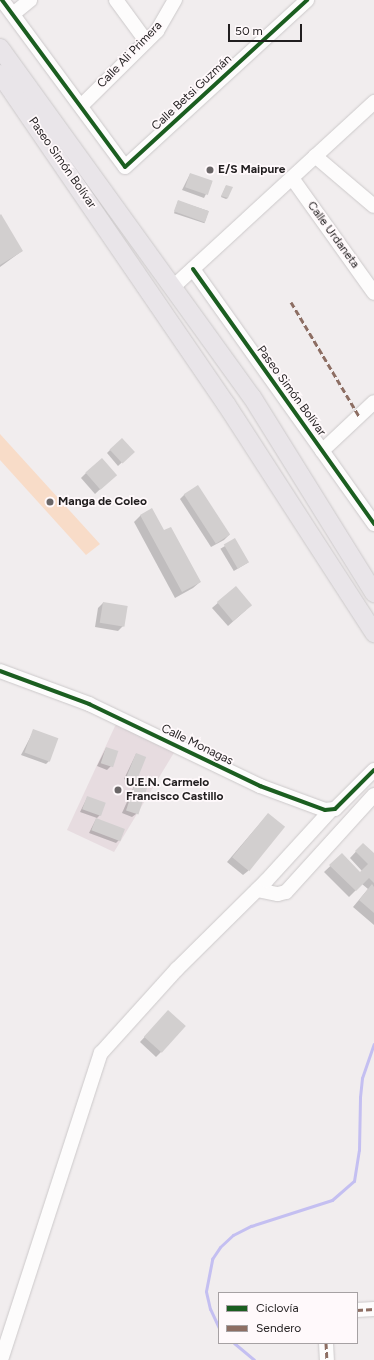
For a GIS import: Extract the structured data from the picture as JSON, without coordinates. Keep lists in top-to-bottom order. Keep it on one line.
{"streets":{"main road":["Paseo Simón Bolívar"],"street":["Calle Ali Primera","Calle Betsi Guzmán","Calle Urdaneta","Calle Monagas"]},"crossings":[["Calle Ali Primera","Calle Betsi Guzmán"]],"places":["E/S Maipure","Manga de Coleo","U.E.N. Carmelo Francisco Castillo"],"legend":["Ciclovía","Sendero"],"scale_bar":"50 m"}
